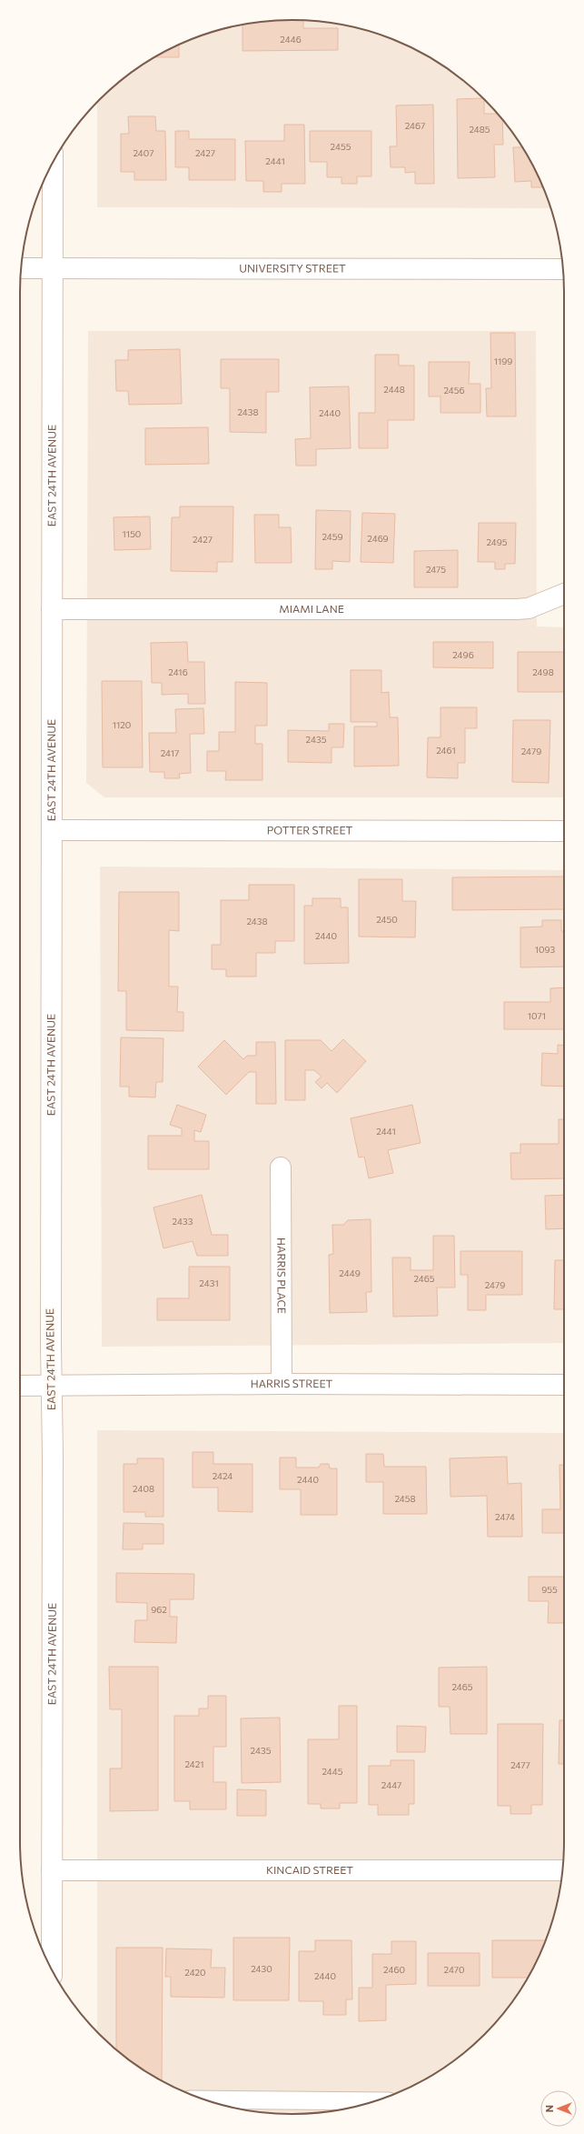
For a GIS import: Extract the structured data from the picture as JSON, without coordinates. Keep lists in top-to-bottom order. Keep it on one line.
{"streets":{"street":["UNIVERSITY STREET","EAST 24TH AVENUE","MIAMI LANE","POTTER STREET","HARRIS PLACE","HARRIS STREET","KINCAID STREET"]},"crossings":[["UNIVERSITY STREET","EAST 24TH AVENUE"],["EAST 24TH AVENUE","MIAMI LANE"],["EAST 24TH AVENUE","POTTER STREET"],["EAST 24TH AVENUE","HARRIS STREET"],["EAST 24TH AVENUE","KINCAID STREET"],["HARRIS PLACE","HARRIS STREET"]],"house_numbers":["2446","2467","2485","2455","2407","2427","2441","1199","2448","2456","2438","2440","1150","2459","2469","2427","2495","2475","2496","2416","2498","1120","2435","2461","2479","2417","2450","2438","2440","1093","1071","2441","2433","2449","2465","2431","2479","2424","2440","2408","2458","2474","955","962","2465","2435","2421","2477","2445","2447","2430","2460","2470","2420","2440"],"north":"left"}
